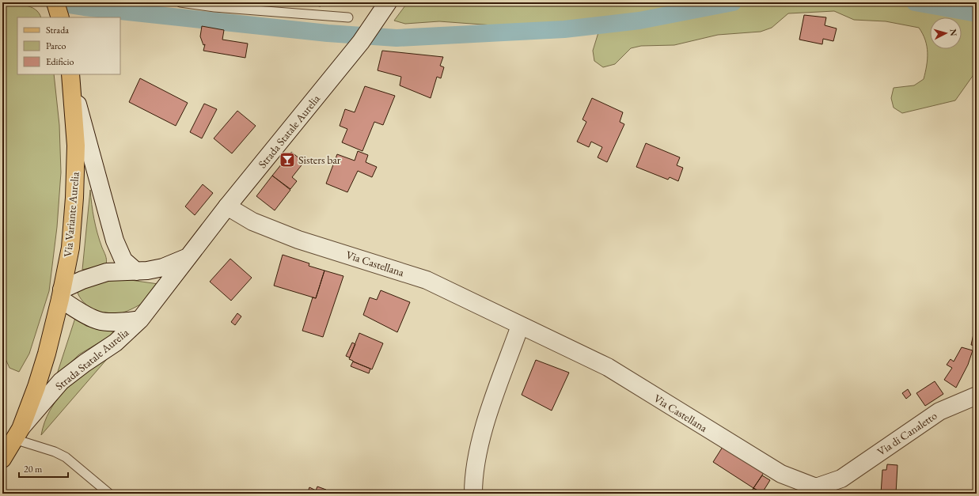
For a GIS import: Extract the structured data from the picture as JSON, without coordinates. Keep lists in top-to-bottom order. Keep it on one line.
{"streets":{"main road":["Strada Statale Aurelia","Via Variante Aurelia"],"street":["Via Castellana","Via di Canaletto"]},"crossings":[["Strada Statale Aurelia","Via Variante Aurelia"],["Strada Statale Aurelia","Via Castellana"],["Via Castellana","Via di Canaletto"]],"places":{"bar":["Sisters bar"]},"legend":["Strada","Parco","Edificio"],"scale_bar":"20 m","north":"right"}
